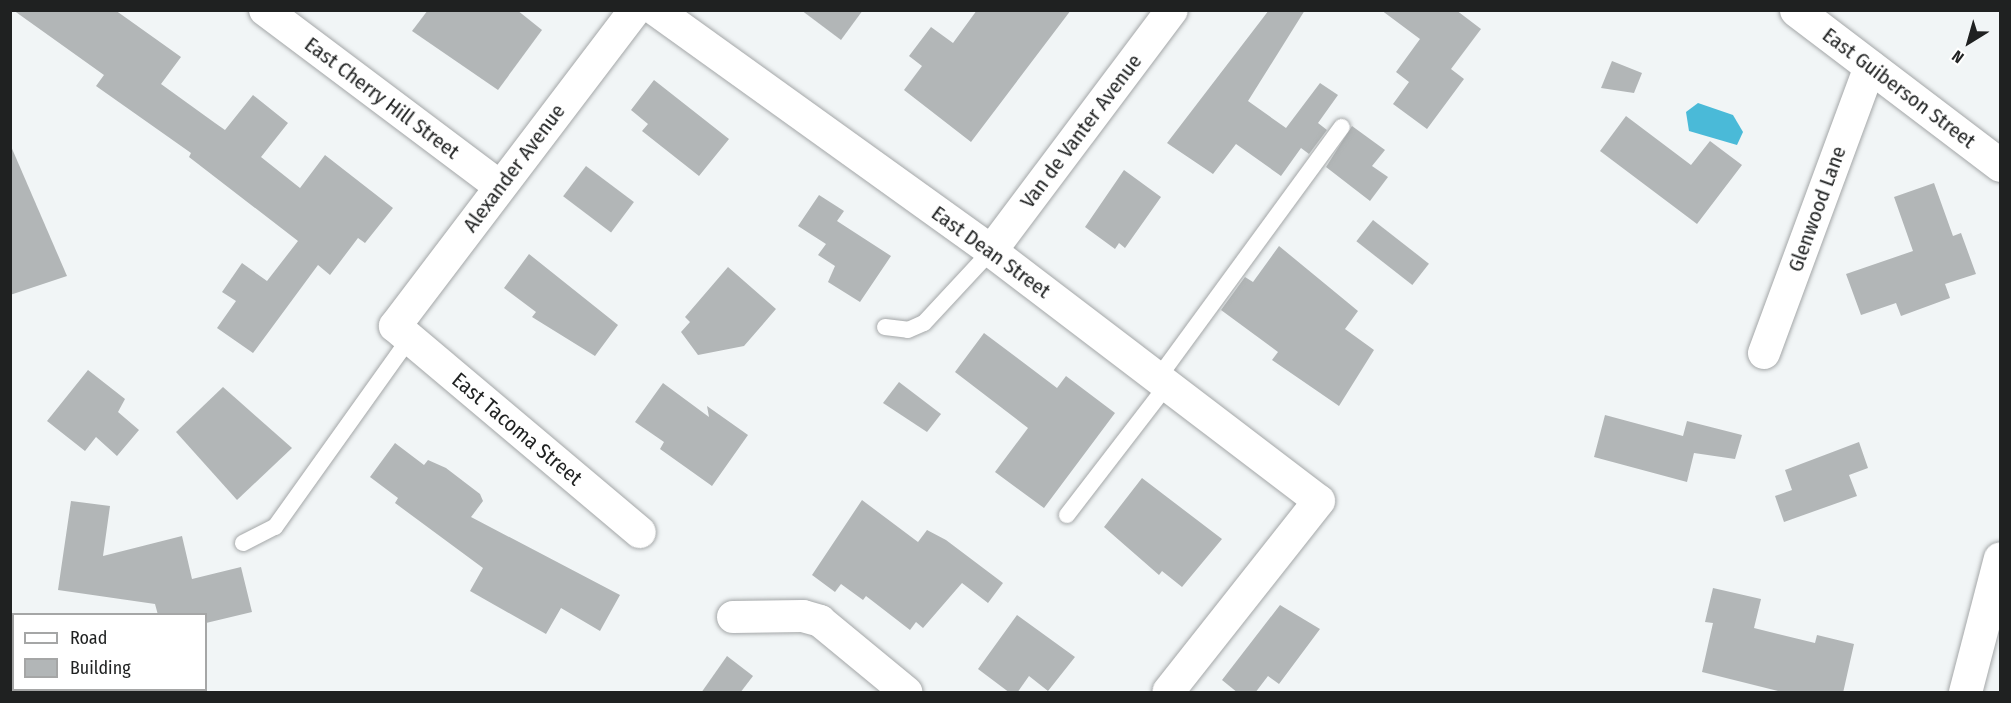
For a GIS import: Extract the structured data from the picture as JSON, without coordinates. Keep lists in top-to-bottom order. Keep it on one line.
{"streets":{"street":["East Guiberson Street","East Cherry Hill Street","Van de Vanter Avenue","Alexander Avenue","Glenwood Lane","East Dean Street","East Tacoma Street"]},"crossings":[["East Guiberson Street","Glenwood Lane"],["East Cherry Hill Street","Alexander Avenue"],["Van de Vanter Avenue","East Dean Street"],["Alexander Avenue","East Tacoma Street"]],"legend":["Road","Building"],"north":"bottom left"}
